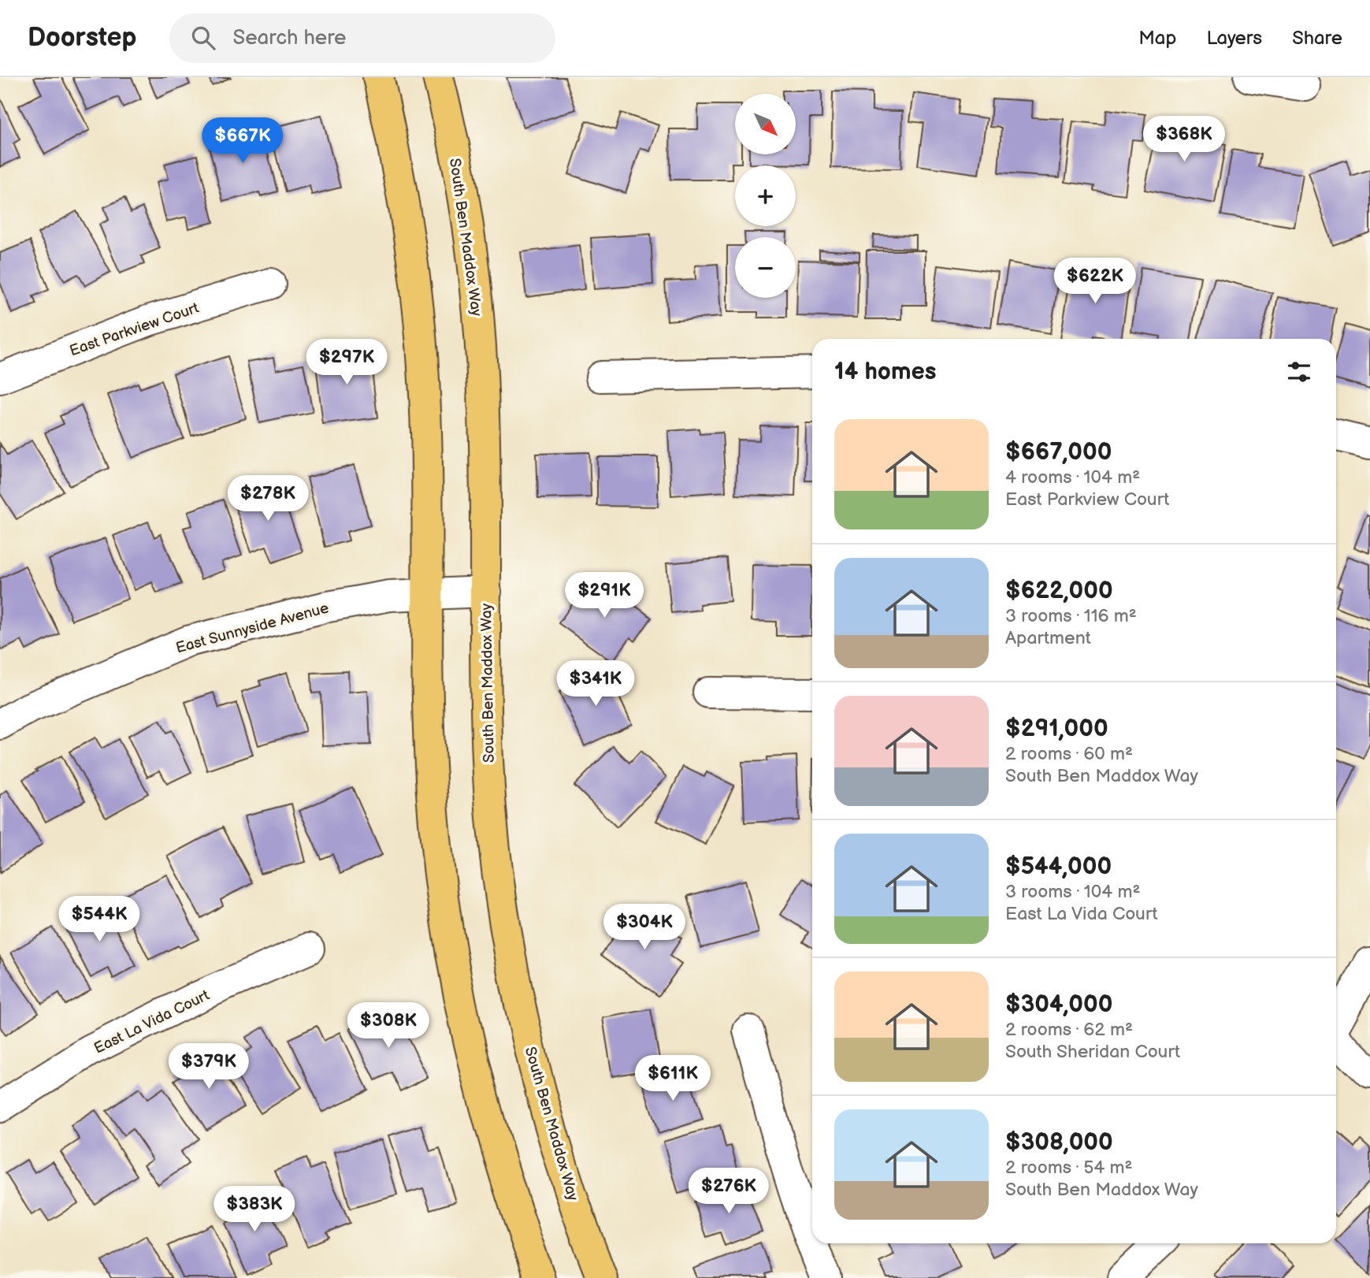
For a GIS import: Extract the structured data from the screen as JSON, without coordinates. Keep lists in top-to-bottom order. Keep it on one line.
{"streets":{"main road":["South Ben Maddox Way"],"street":["East Parkview Court","East Sunnyside Avenue","East La Vida Court"]},"crossings":[["South Ben Maddox Way","East Sunnyside Avenue"]],"north":"bottom right","page":{"header":"Doorstep","search":"Search here","nav":["Map","Layers","Share"],"map_buttons":["+","−"],"price":["$368K","$667K","$622K","$297K","$278K","$291K","$341K","$544K","$304K","$308K","$379K","$611K","$276K","$383K"],"heading":"14 homes","list":[{"name":"$667,000","note":"4 rooms · 104 m² · East Parkview Court"},{"name":"$622,000","note":"3 rooms · 116 m² · Apartment"},{"name":"$291,000","note":"2 rooms · 60 m² · South Ben Maddox Way"},{"name":"$544,000","note":"3 rooms · 104 m² · East La Vida Court"},{"name":"$304,000","note":"2 rooms · 62 m² · South Sheridan Court"},{"name":"$308,000","note":"2 rooms · 54 m² · South Ben Maddox Way"}]}}
